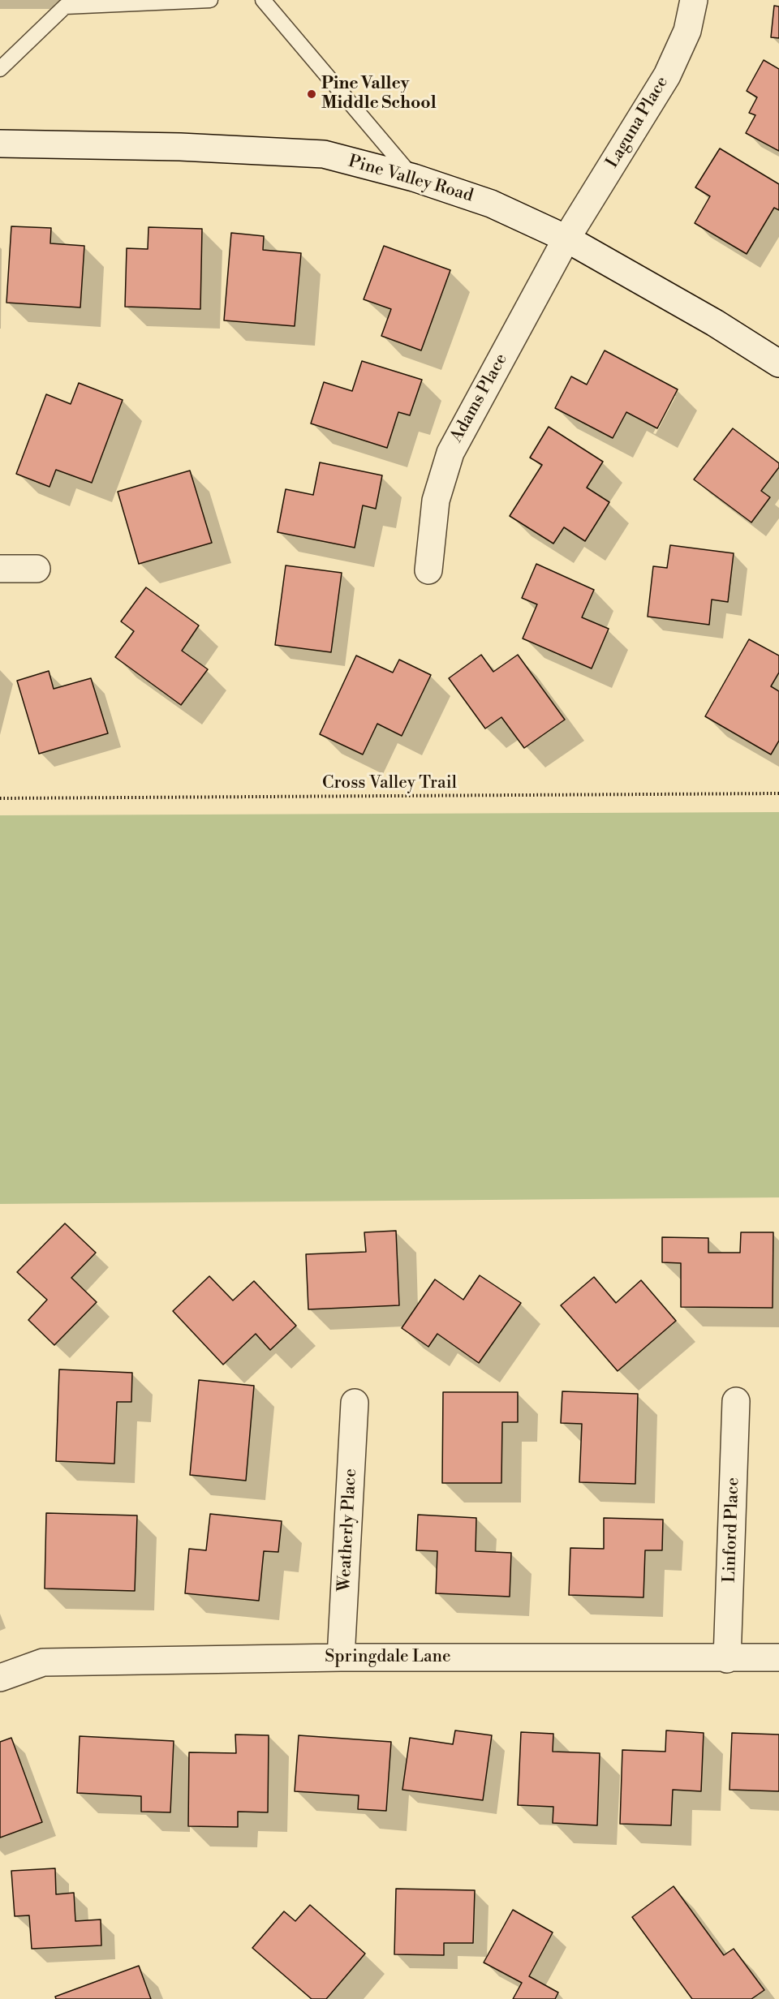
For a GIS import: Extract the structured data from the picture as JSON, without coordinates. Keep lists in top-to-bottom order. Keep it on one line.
{"streets":{"street":["Laguna Place","Pine Valley Road","Adams Place","Weatherly Place","Linford Place","Springdale Lane"],"path":["Cross Valley Trail"]},"crossings":[["Laguna Place","Pine Valley Road"],["Laguna Place","Adams Place"],["Pine Valley Road","Adams Place"],["Weatherly Place","Springdale Lane"],["Linford Place","Springdale Lane"]],"places":["Pine Valley Middle School"]}
